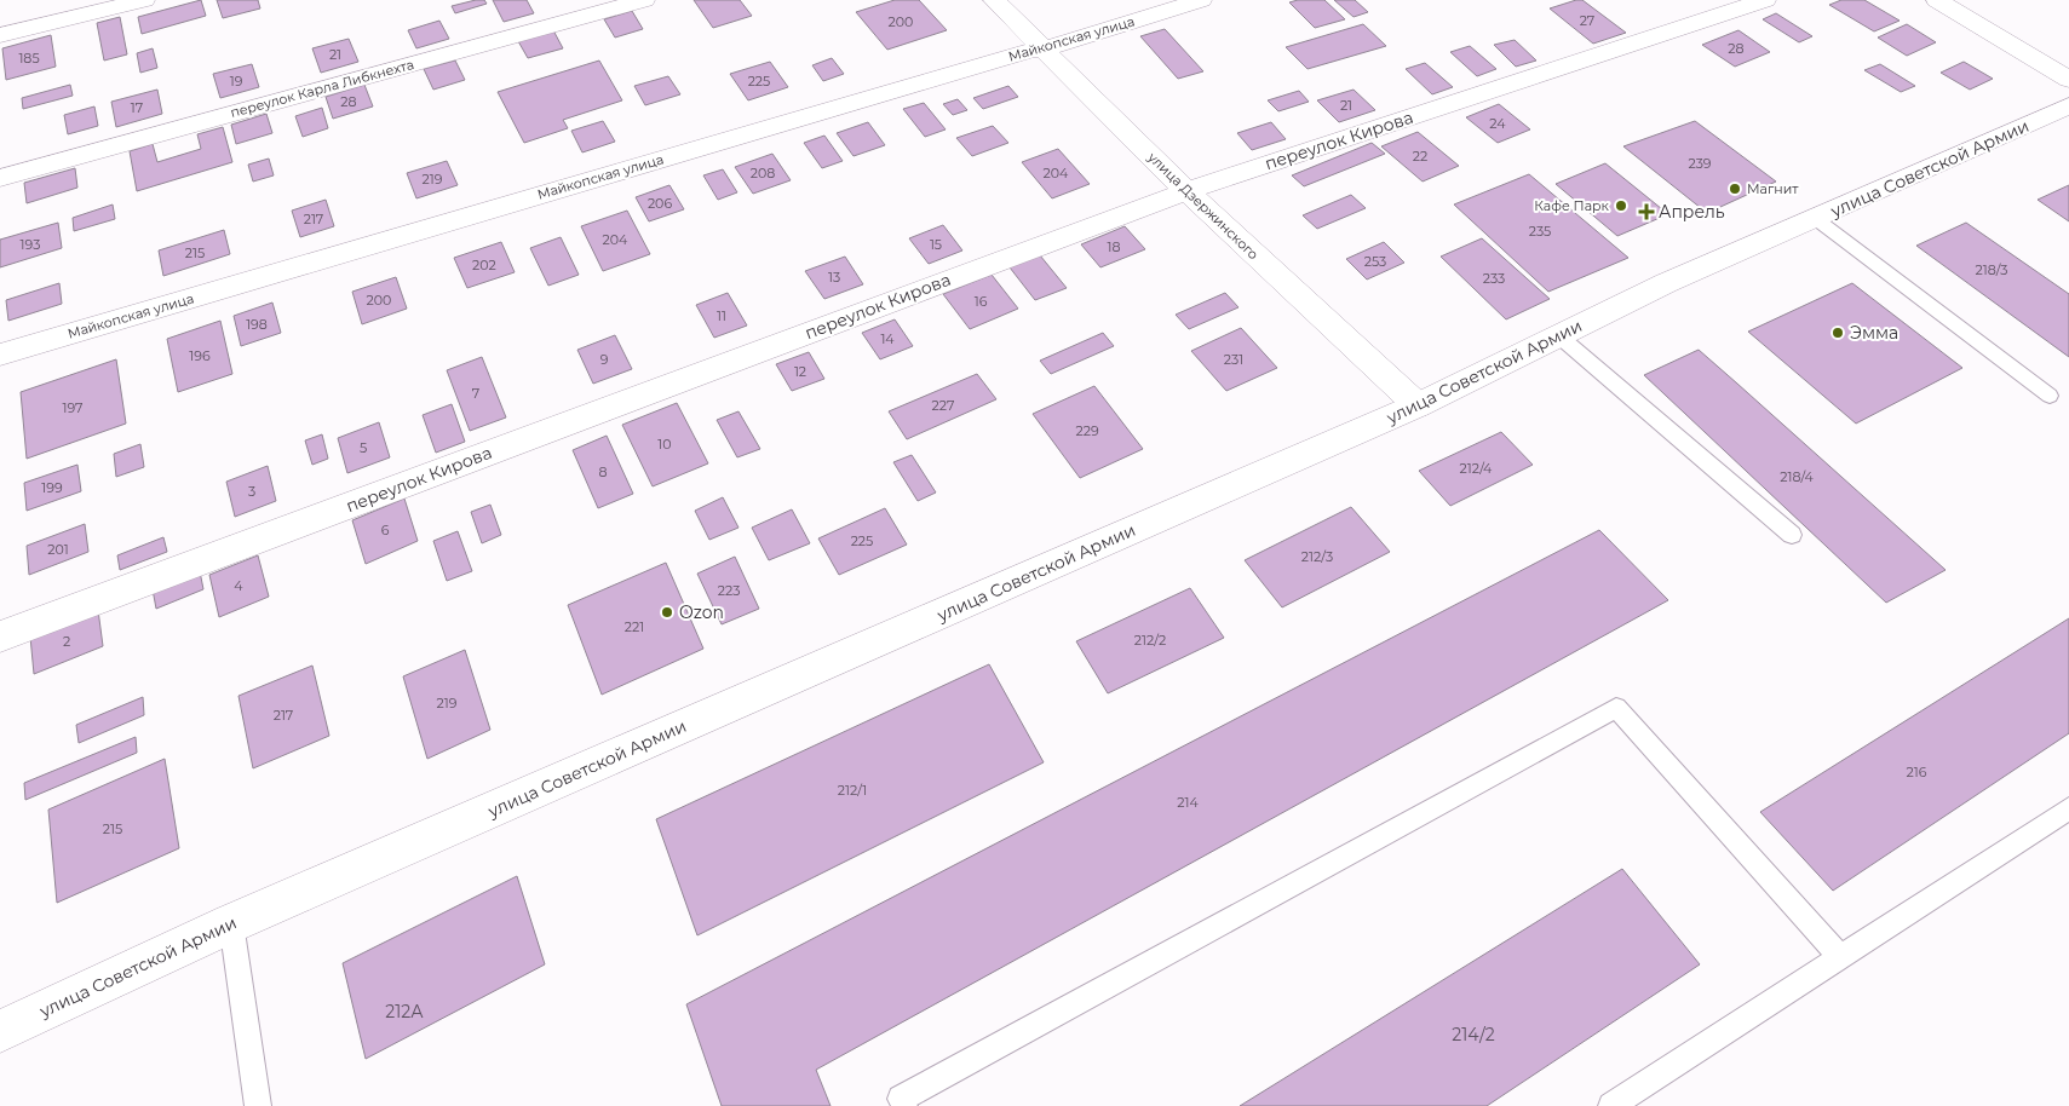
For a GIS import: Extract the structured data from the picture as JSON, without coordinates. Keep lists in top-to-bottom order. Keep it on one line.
{"streets":{"street":["Майкопская улица","переулок Карла Либкнехта","переулок Кирова","улица Советской Армии","улица Дзержинского"]},"crossings":[["Майкопская улица","улица Дзержинского"],["переулок Кирова","улица Дзержинского"],["улица Советской Армии","улица Дзержинского"]],"places":{"other":["Магнит","Кафе Парк","Эмма","Ozon"],"health":["Апрель"]},"house_numbers":["27","200","28","21","185","19","225","28","21","17","24","22","239","208","204","219","206","217","235","204","193","15","18","215","253","202","218/3","13","233","200","16","11","198","14","196","9","231","12","7","227","197","229","10","5","212/4","8","218/4","199","3","6","225","201","212/3","4","223","221","212/2","2","219","217","216","212/1","214","215","212А","214/2"]}
